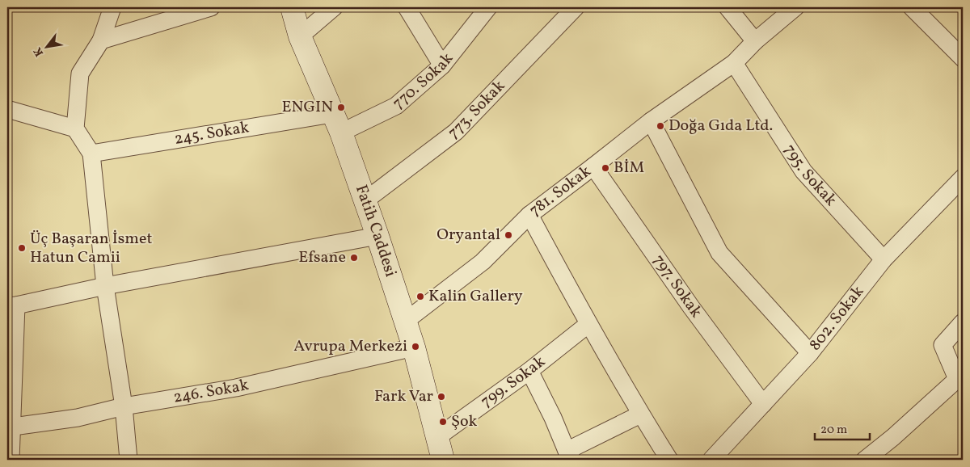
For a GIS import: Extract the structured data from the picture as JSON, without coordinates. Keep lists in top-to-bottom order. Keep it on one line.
{"streets":{"main road":["Fatih Caddesi"],"street":["770. Sokak","773. Sokak","245. Sokak","795. Sokak","781. Sokak","797. Sokak","802. Sokak","799. Sokak","246. Sokak"]},"crossings":[["770. Sokak","245. Sokak"],["770. Sokak","Fatih Caddesi"],["773. Sokak","Fatih Caddesi"],["245. Sokak","Fatih Caddesi"],["795. Sokak","781. Sokak"],["795. Sokak","802. Sokak"],["781. Sokak","Fatih Caddesi"],["781. Sokak","797. Sokak"],["Fatih Caddesi","799. Sokak"],["Fatih Caddesi","246. Sokak"],["797. Sokak","802. Sokak"]],"places":["ENGIN","Doğa Gıda Ltd.","BİM","Oryantal","Üç Başaran İsmet Hatun Camii","Efsane","Kalin Gallery","Avrupa Merkezi","Fark Var","Şok"],"scale_bar":"20 m","north":"bottom left"}
